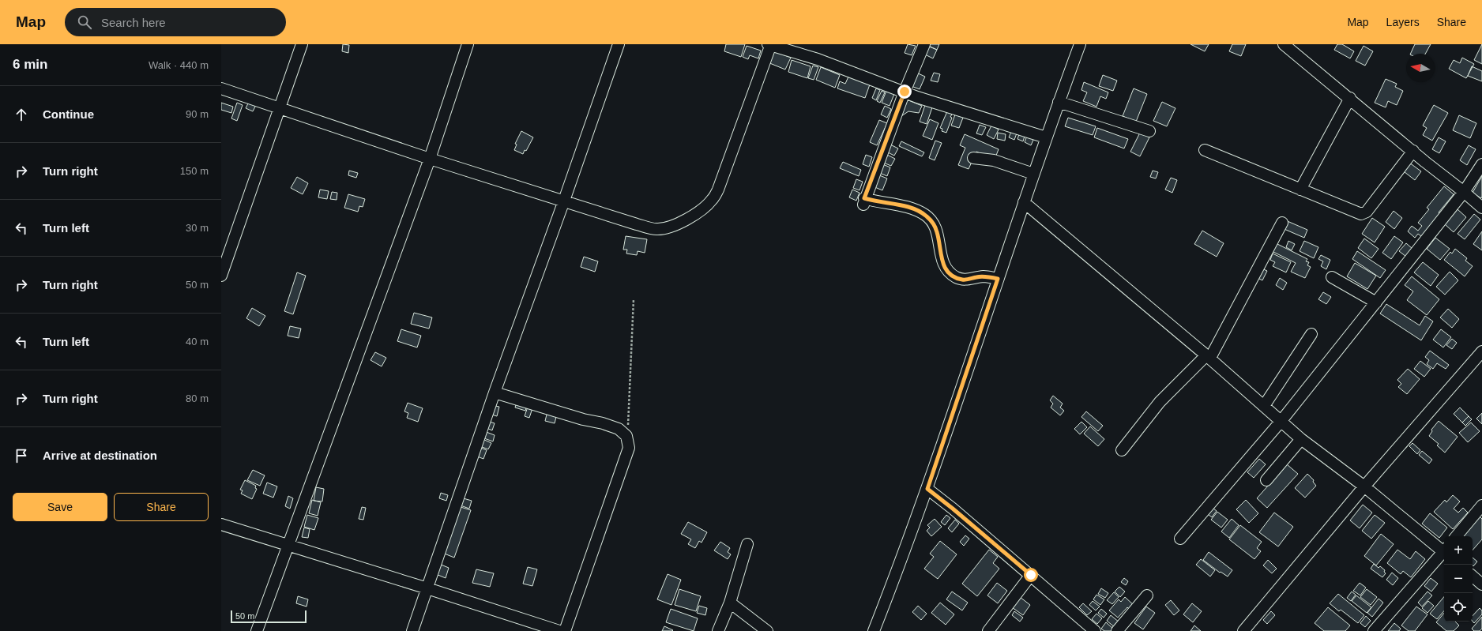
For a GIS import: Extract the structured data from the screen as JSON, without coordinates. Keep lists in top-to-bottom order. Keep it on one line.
{"scale_bar":"50 m","north":"left","page":{"header":"Map","search":"Search here","nav":["Map","Layers","Share"],"heading":["6 min","Walk · 440 m"],"list":[["Continue","90 m"],["Turn right","150 m"],["Turn left","30 m"],["Turn right","50 m"],["Turn left","40 m"],["Turn right","80 m"],"Arrive at destination"],"buttons":["Save","Share"],"map_buttons":["+","−"],"scale":"50 m"}}
